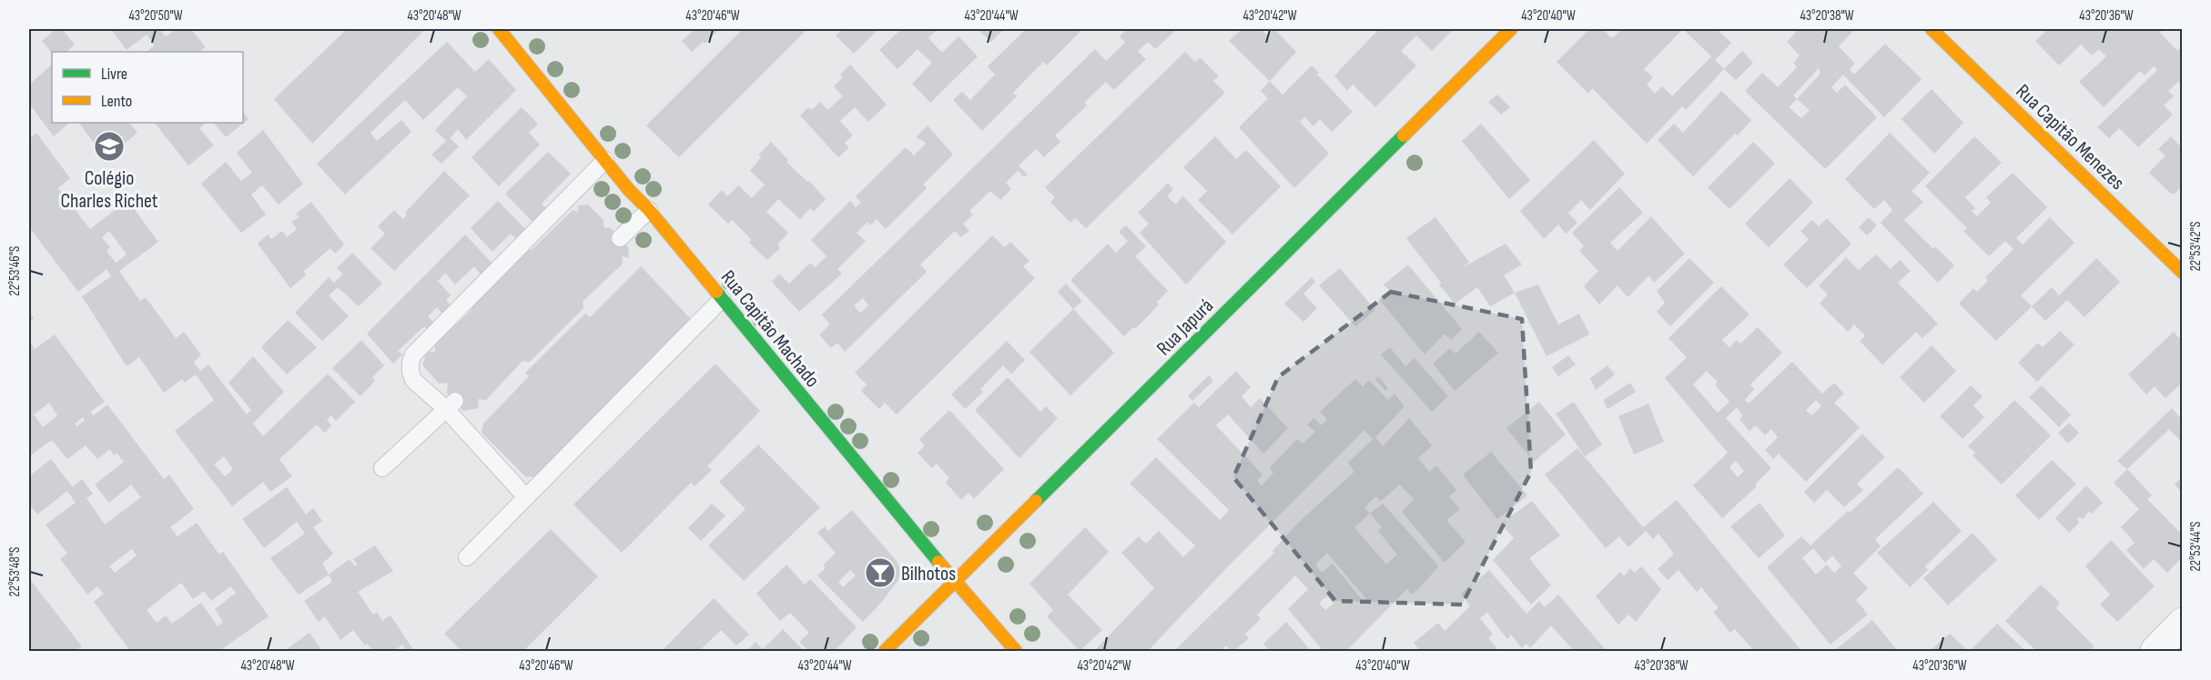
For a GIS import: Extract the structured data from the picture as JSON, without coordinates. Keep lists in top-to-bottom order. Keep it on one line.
{"streets":{"street":["Rua Capitão Menezes","Rua Japurá","Rua Capitão Machado"]},"crossings":[["Rua Japurá","Rua Capitão Machado"]],"places":{"school or university":["Colégio Charles Richet"],"bar":["Bilhotos"]},"legend":["Livre","Lento"],"coordinates":["43°20'50\"W","43°20'48\"W","43°20'46\"W","43°20'44\"W","43°20'42\"W","43°20'40\"W","43°20'38\"W","43°20'36\"W","22°53'42\"S","22°53'46\"S","22°53'44\"S","22°53'48\"S"]}
